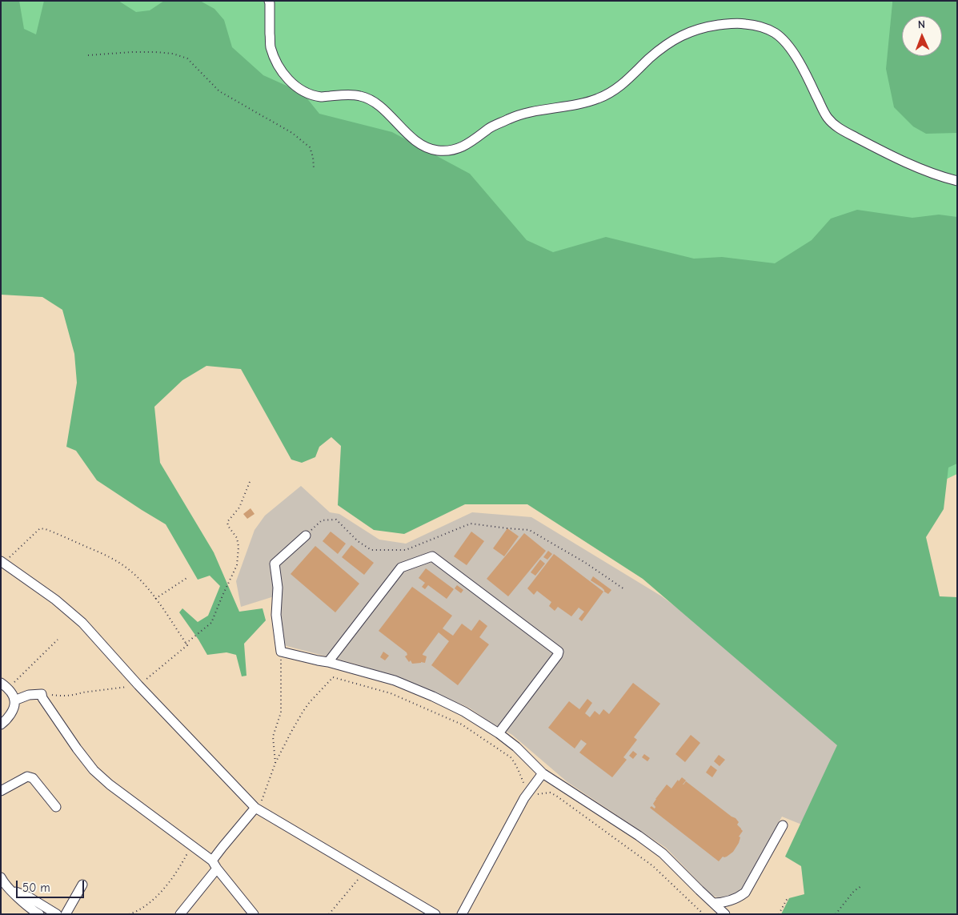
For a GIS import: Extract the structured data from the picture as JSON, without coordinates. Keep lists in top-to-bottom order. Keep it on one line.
{"scale_bar":"50 m","north":"top"}
